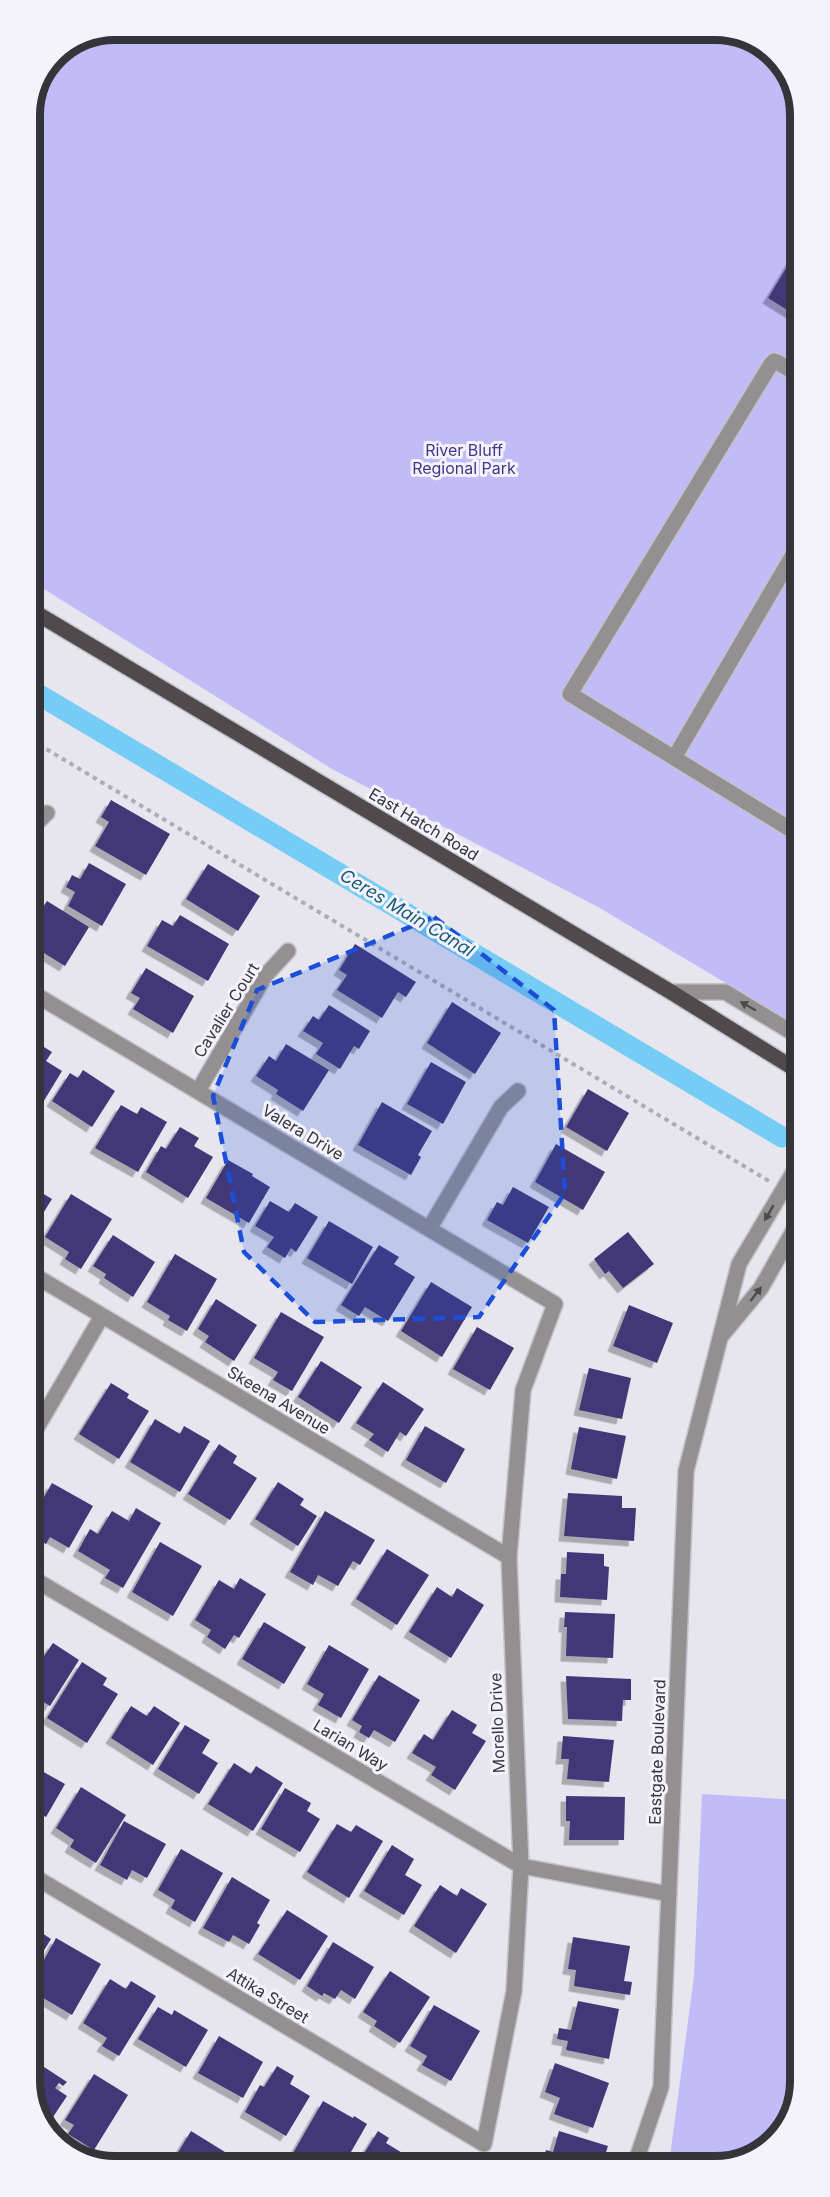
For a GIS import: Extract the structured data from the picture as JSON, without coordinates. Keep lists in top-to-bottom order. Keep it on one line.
{"streets":{"main road":["East Hatch Road"],"street":["Cavalier Court","Valera Drive","Skeena Avenue","Morello Drive","Larian Way","Eastgate Boulevard","Attika Street"]},"crossings":[["Cavalier Court","Valera Drive"],["Valera Drive","Morello Drive"],["Skeena Avenue","Morello Drive"],["Morello Drive","Larian Way"],["Morello Drive","Attika Street"],["Larian Way","Eastgate Boulevard"]],"water":["Ceres Main Canal"],"parks":["River Bluff Regional Park"]}
